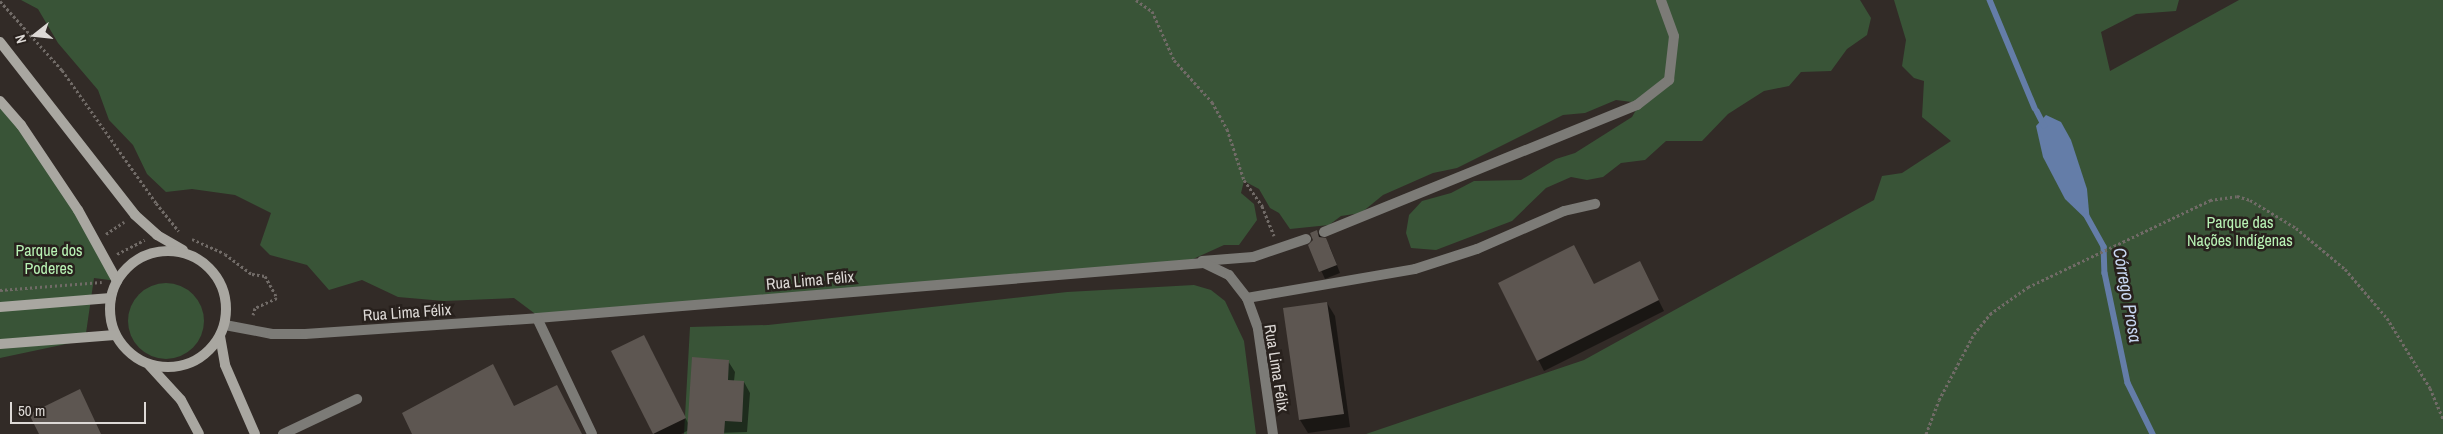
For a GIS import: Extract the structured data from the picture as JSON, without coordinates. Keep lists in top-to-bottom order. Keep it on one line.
{"streets":{"street":["Rua Lima Félix"]},"water":["Córrego Prosa"],"parks":["Parque das Nações Indígenas","Parque dos Poderes"],"scale_bar":"50 m","north":"left"}
